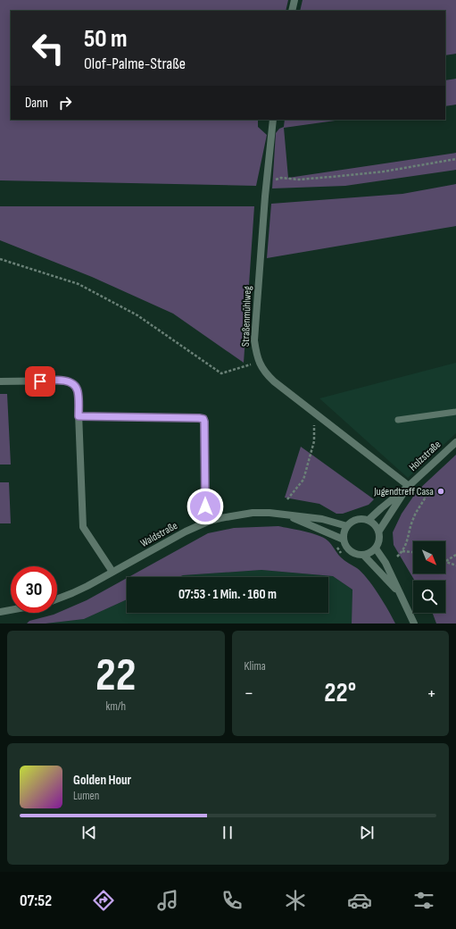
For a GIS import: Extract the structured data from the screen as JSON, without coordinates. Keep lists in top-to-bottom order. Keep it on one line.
{"streets":{"street":["Straßenmühlweg","Holzstraße","Waldstraße"]},"crossings":[["Straßenmühlweg","Holzstraße"],["Holzstraße","Waldstraße"]],"places":["Jugendtreff Casa"],"north":"bottom right","page":{"turn":["50 m","Olof-Palme-Straße"],"then":"Dann","limit":"30","trip":"07:53 · 1 Min. · 160 m","tile":[["22","km/h"],"Klima"],"heat":["−","22°","+"],"song":["Golden Hour","Lumen"],"tabs":"07:52"}}
